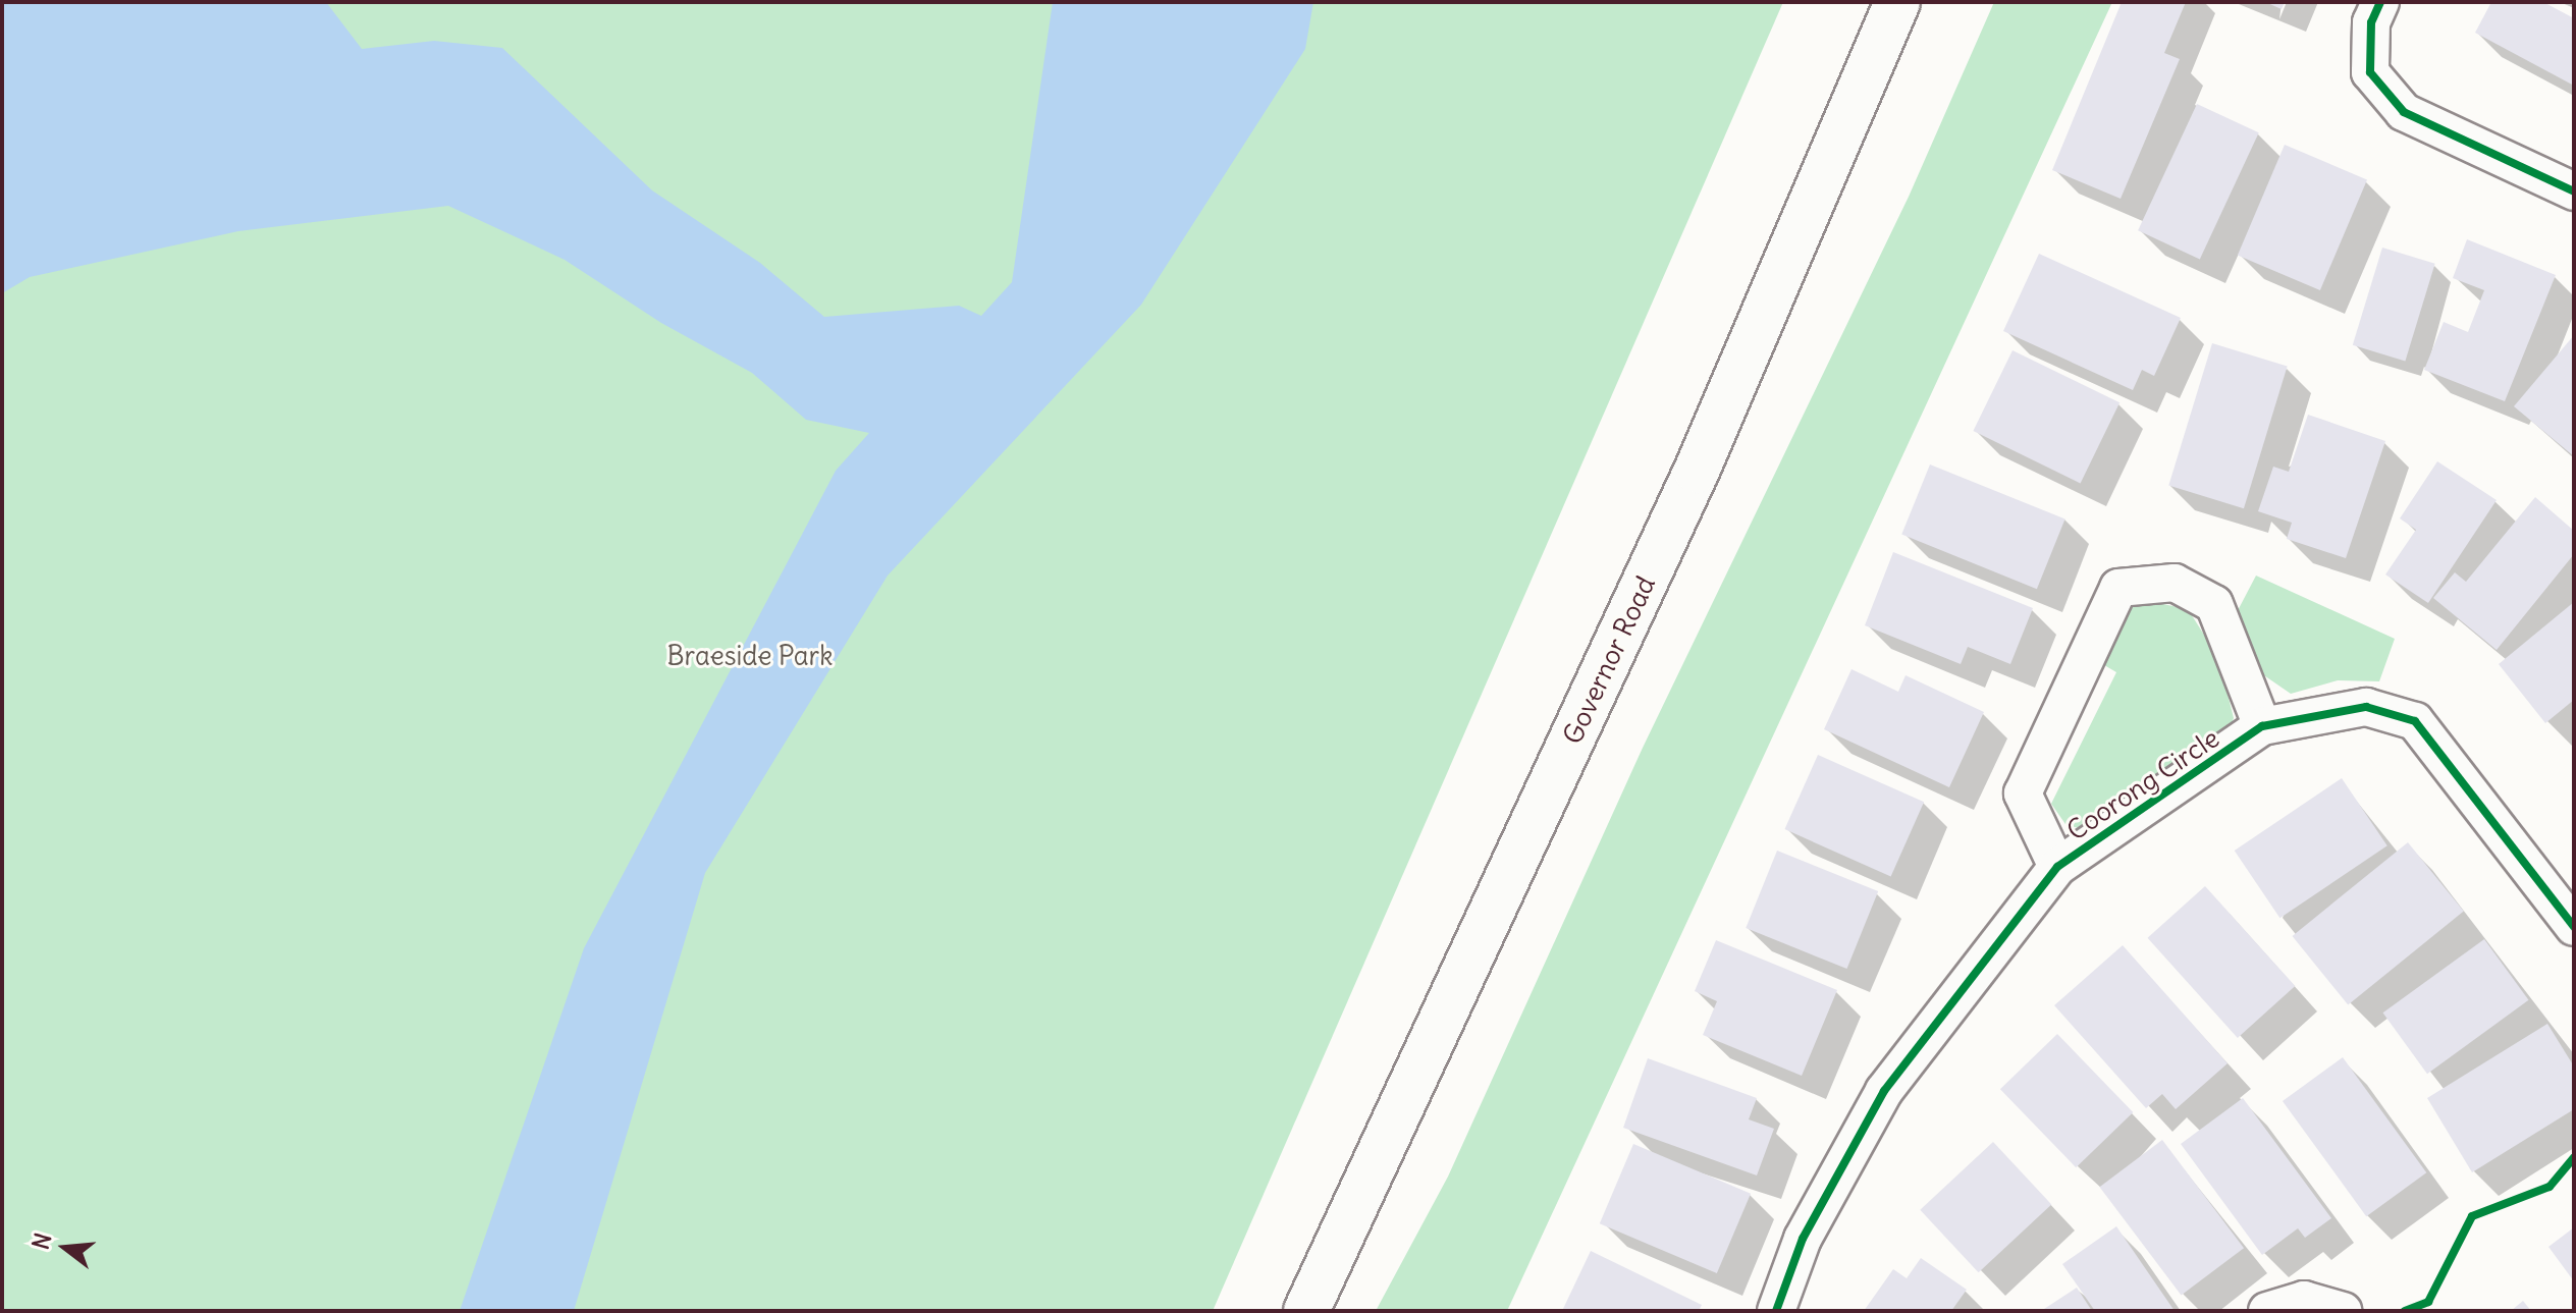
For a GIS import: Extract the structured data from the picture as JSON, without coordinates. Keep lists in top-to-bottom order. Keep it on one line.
{"streets":{"main road":["Governor Road"],"street":["Coorong Circle"]},"parks":["Braeside Park"],"north":"left"}
